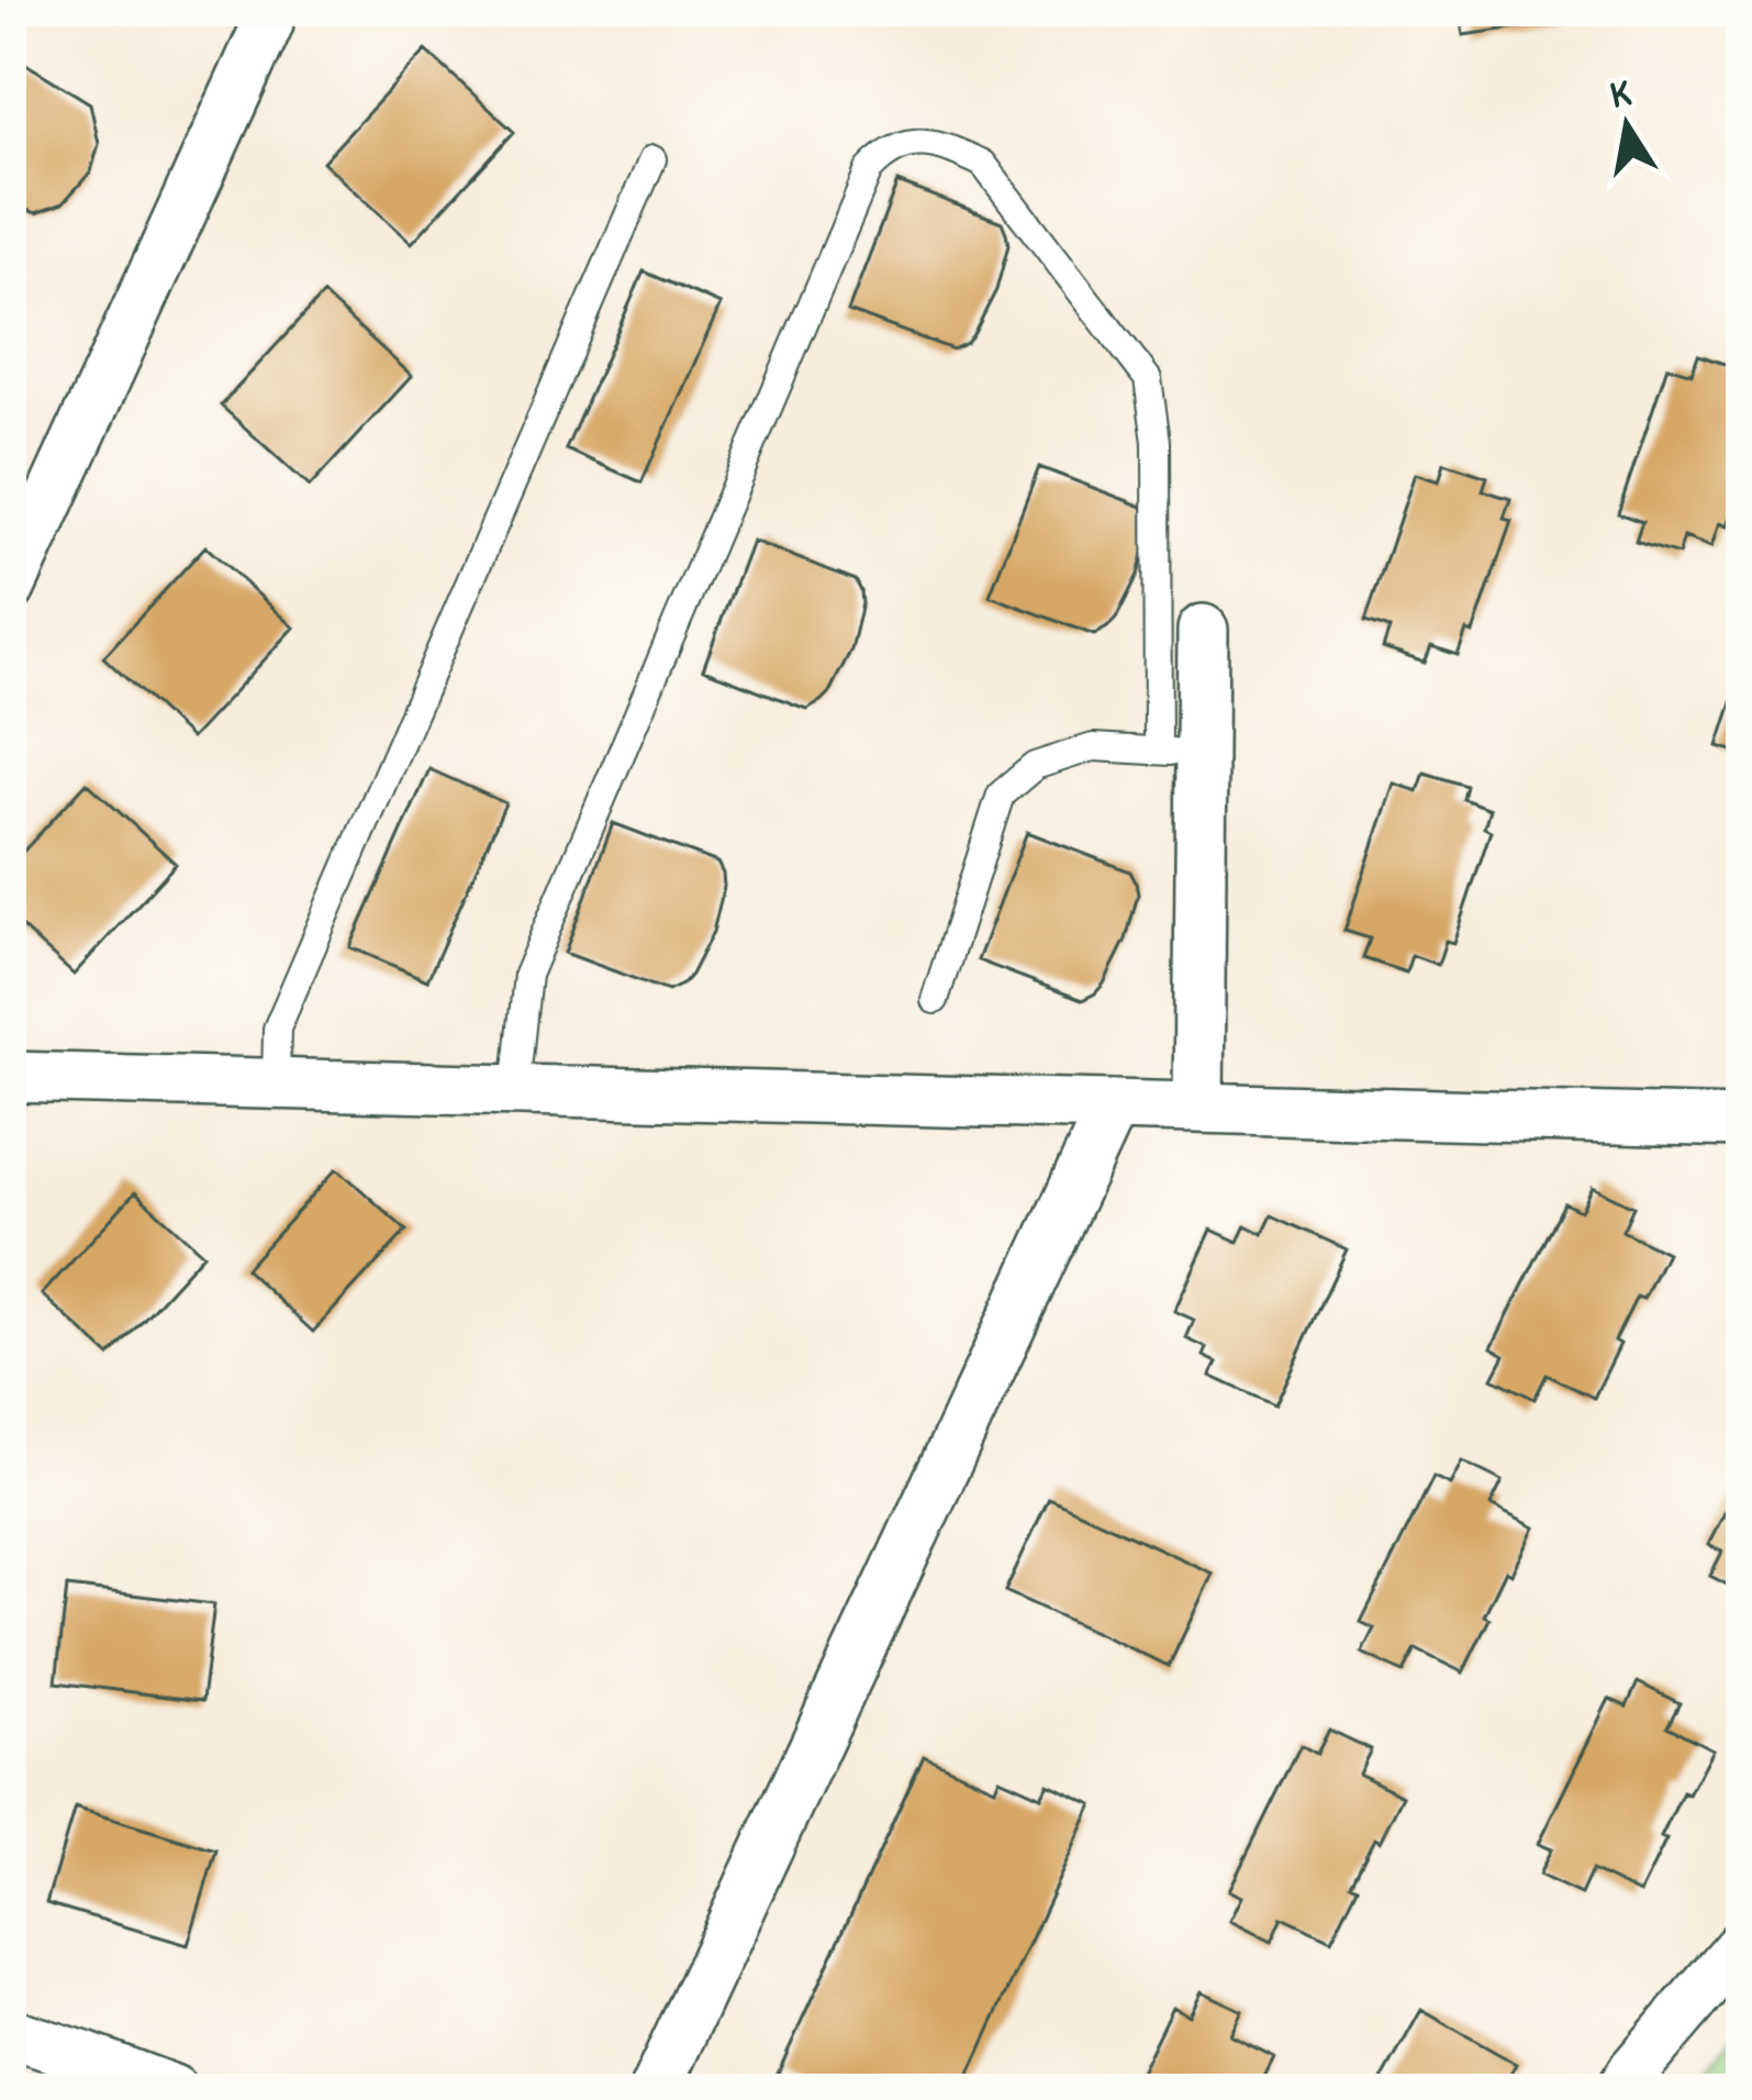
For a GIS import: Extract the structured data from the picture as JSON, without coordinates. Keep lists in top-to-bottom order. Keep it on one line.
{"north":"top"}
